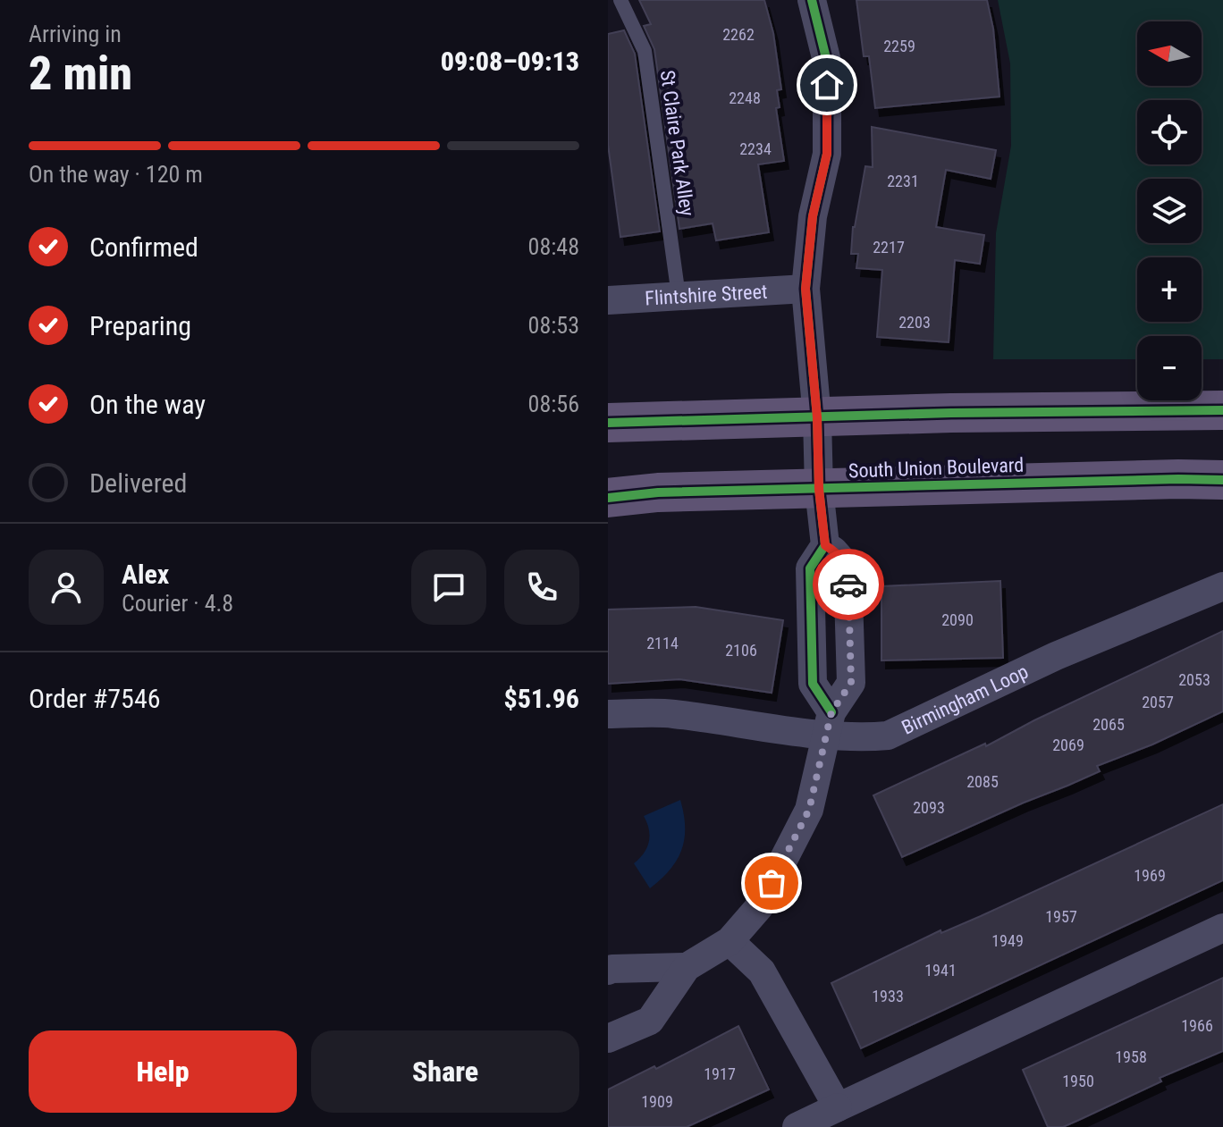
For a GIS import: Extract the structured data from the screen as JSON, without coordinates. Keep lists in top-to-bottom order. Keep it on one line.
{"streets":{"main road":["South Union Boulevard"],"street":["Flintshire Street","Birmingham Loop"],"lane":["St Claire Park Alley"]},"crossings":[["St Claire Park Alley","Flintshire Street"]],"house_numbers":["2262","2259","2248","2234","2231","2217","2203","2090","2114","2106","2053","2057","2065","2069","2085","2093","1969","1957","1949","1941","1933","1966","1958","1917","1950","1909"],"north":"left","page":{"heading":["2 min","Arriving in","09:08–09:13"],"panel":["Alex","Courier · 4.8","Order #7546","$51.96"],"map_buttons":["+","−"],"bar":"On the way · 120 m","list":[["Confirmed","08:48"],["Preparing","08:53"],["On the way","08:56"],"Delivered"],"buttons":["Help","Share"]}}
